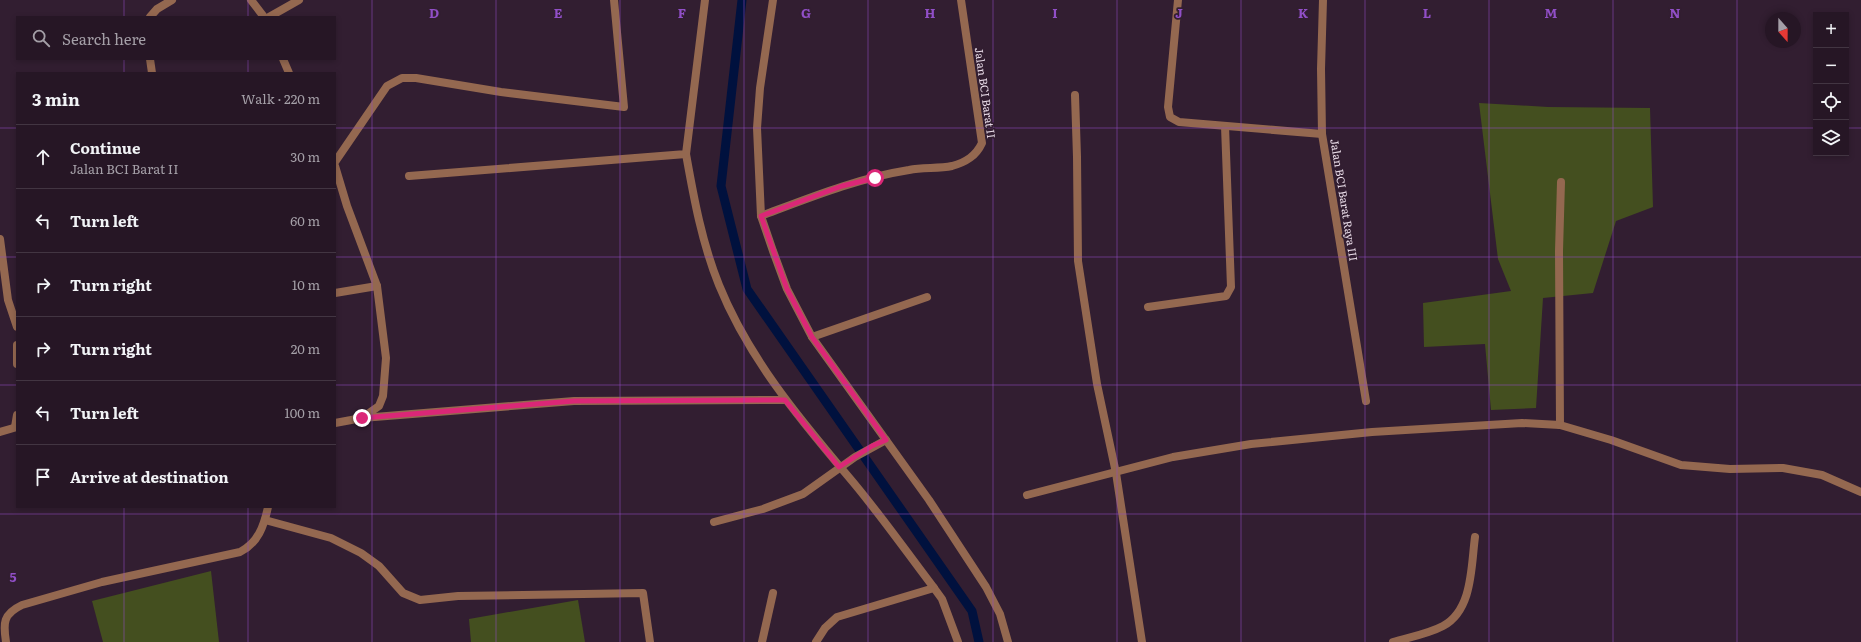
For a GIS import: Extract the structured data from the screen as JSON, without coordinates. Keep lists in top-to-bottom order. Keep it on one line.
{"streets":{"street":["Jalan BCI Barat II","Jalan BCI Barat Raya III"]},"north":"bottom","page":{"map_buttons":["+","−"],"search":"Search here","heading":["3 min","Walk · 220 m"],"list":[["Continue","Jalan BCI Barat II","30 m"],["Turn left","60 m"],["Turn right","10 m"],["Turn right","20 m"],["Turn left","100 m"],"Arrive at destination"]},"grid":{"columns":["D","E","F","G","H","I","J","K","L","M","N"],"rows":["5"]}}
